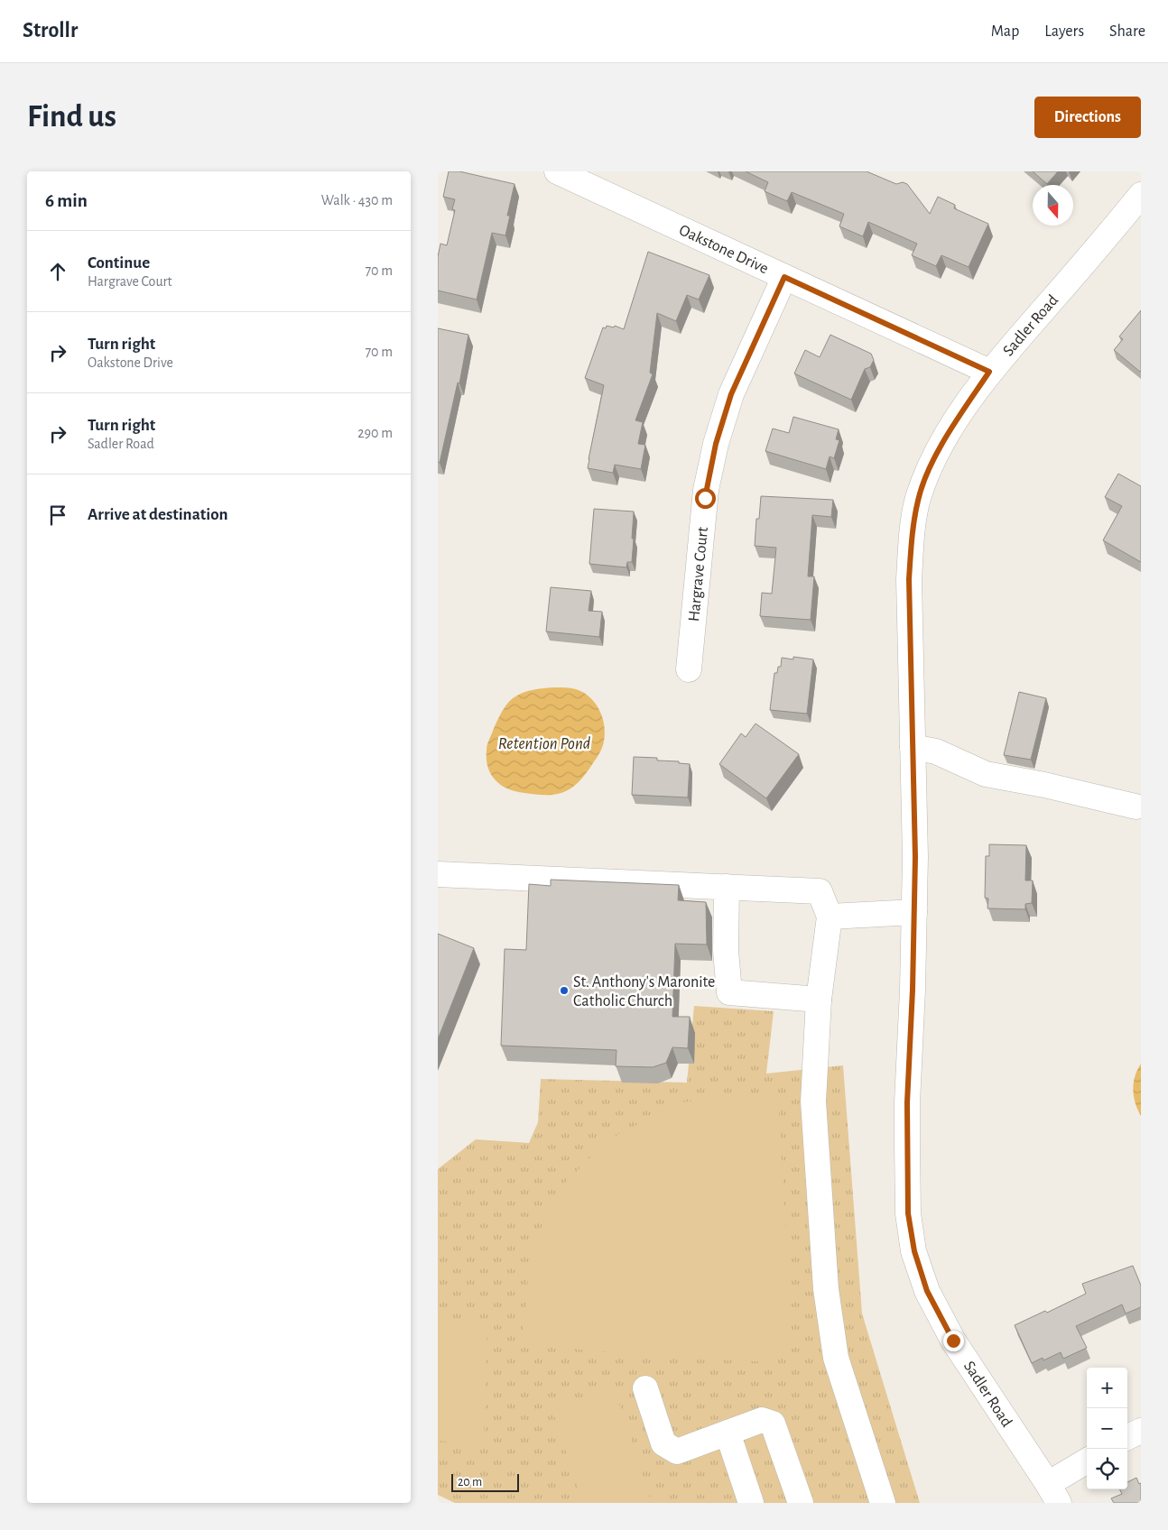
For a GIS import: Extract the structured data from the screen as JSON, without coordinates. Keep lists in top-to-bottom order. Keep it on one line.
{"streets":{"street":["Oakstone Drive","Sadler Road","Hargrave Court"]},"crossings":[["Oakstone Drive","Sadler Road"],["Oakstone Drive","Hargrave Court"]],"water":["Retention Pond"],"places":["St. Anthony's Maronite Catholic Church"],"scale_bar":"20 m","north":"bottom","page":{"header":"Strollr","nav":["Map","Layers","Share"],"buttons":"Directions","title":"Find us","heading":["6 min","Walk · 430 m"],"list":[["Continue","Hargrave Court","70 m"],["Turn right","Oakstone Drive","70 m"],["Turn right","Sadler Road","290 m"],"Arrive at destination"],"map_buttons":["+","−"],"scale":"20 m"}}
